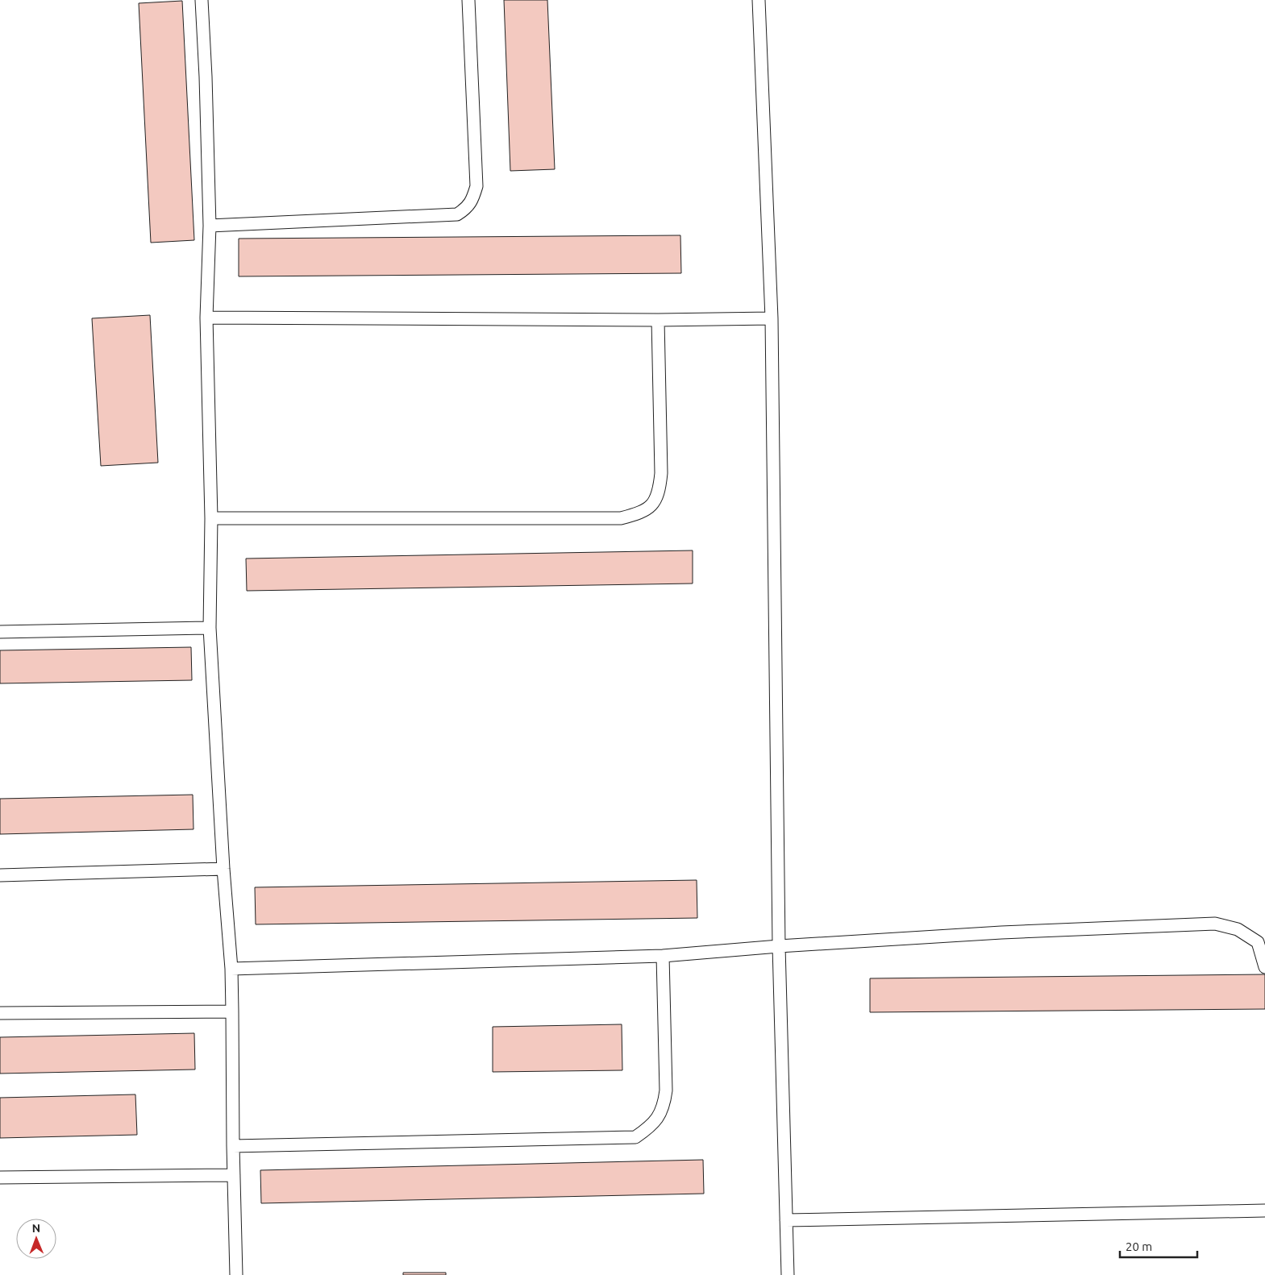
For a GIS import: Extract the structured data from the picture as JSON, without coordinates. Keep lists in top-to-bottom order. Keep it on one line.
{"scale_bar":"20 m","north":"top"}
